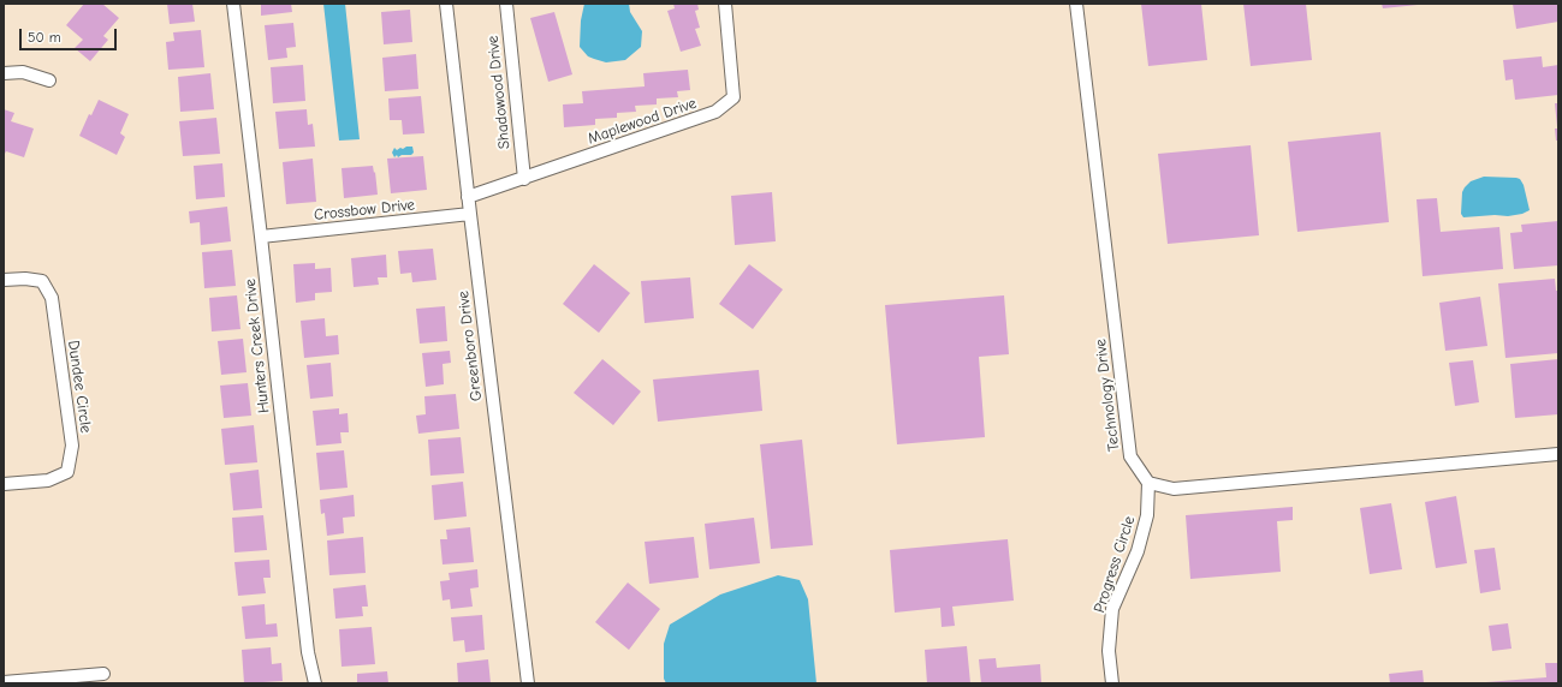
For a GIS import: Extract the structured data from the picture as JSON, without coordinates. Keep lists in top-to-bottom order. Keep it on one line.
{"streets":{"street":["Shadowood Drive","Maplewood Drive","Crossbow Drive","Hunters Creek Drive","Greenboro Drive","Dundee Circle","Technology Drive","Progress Circle"]},"crossings":[["Shadowood Drive","Maplewood Drive"],["Maplewood Drive","Greenboro Drive"],["Crossbow Drive","Hunters Creek Drive"],["Crossbow Drive","Greenboro Drive"],["Technology Drive","Progress Circle"]],"scale_bar":"50 m"}
